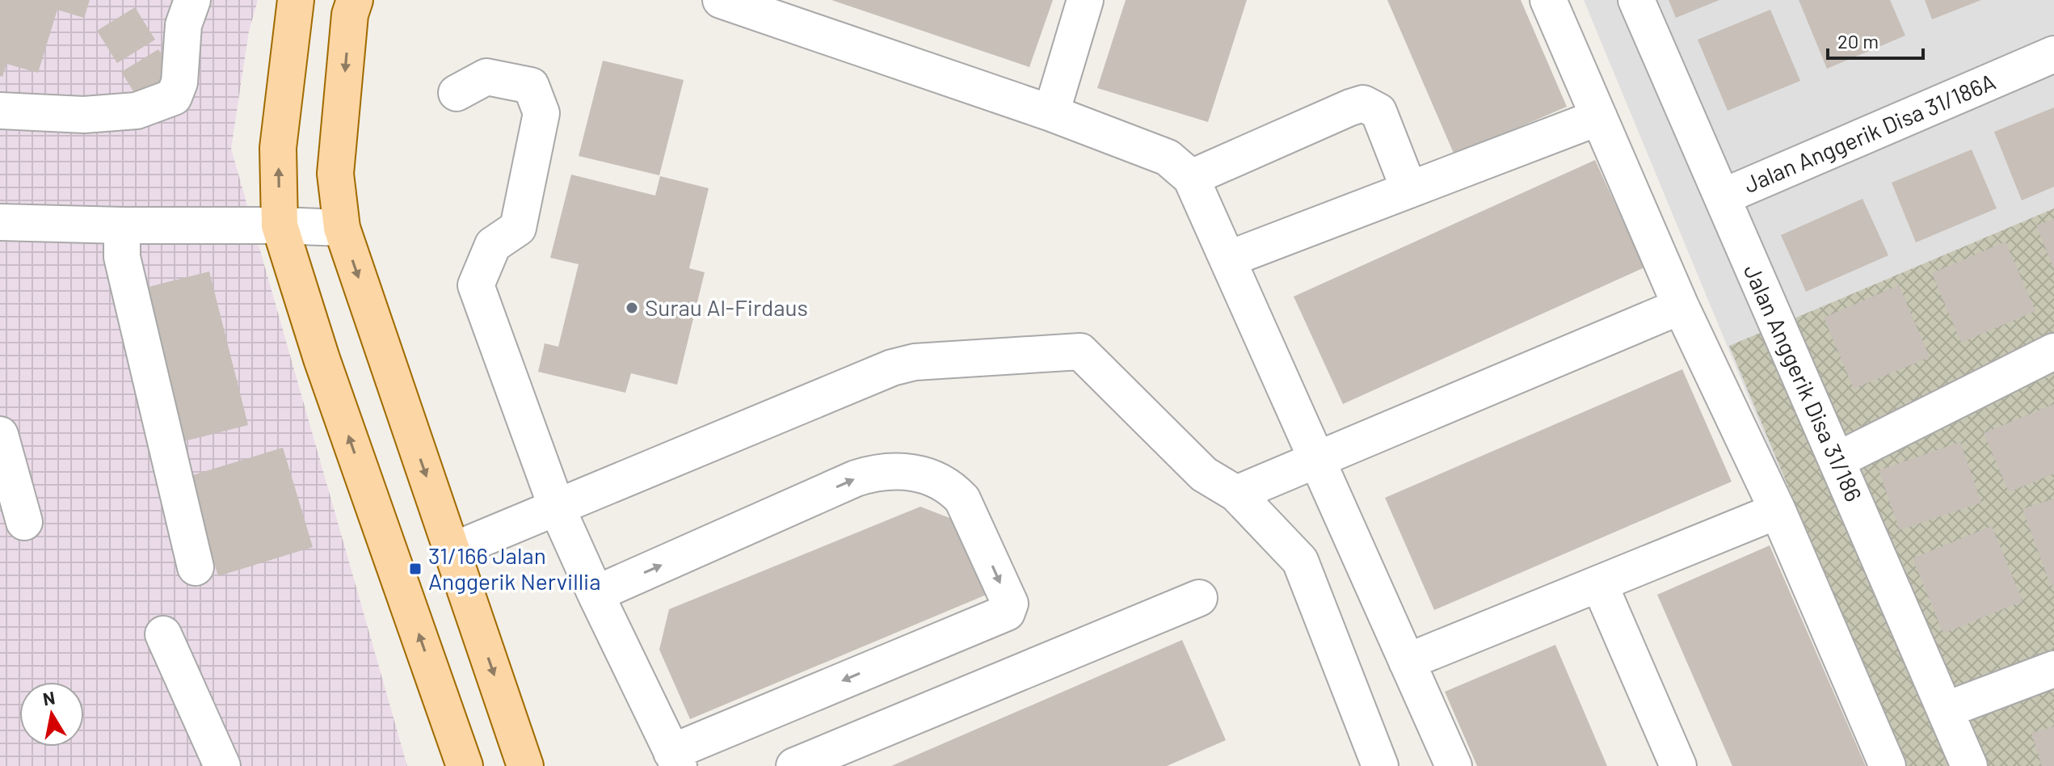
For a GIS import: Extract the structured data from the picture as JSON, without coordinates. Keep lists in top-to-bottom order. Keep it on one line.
{"streets":{"street":["Jalan Anggerik Disa 31/186A","Jalan Anggerik Disa 31/186"]},"crossings":[["Jalan Anggerik Disa 31/186A","Jalan Anggerik Disa 31/186"]],"places":{"other":["Surau Al-Firdaus"],"transit":["31/166 Jalan Anggerik Nervillia"]},"scale_bar":"20 m","north":"top"}
